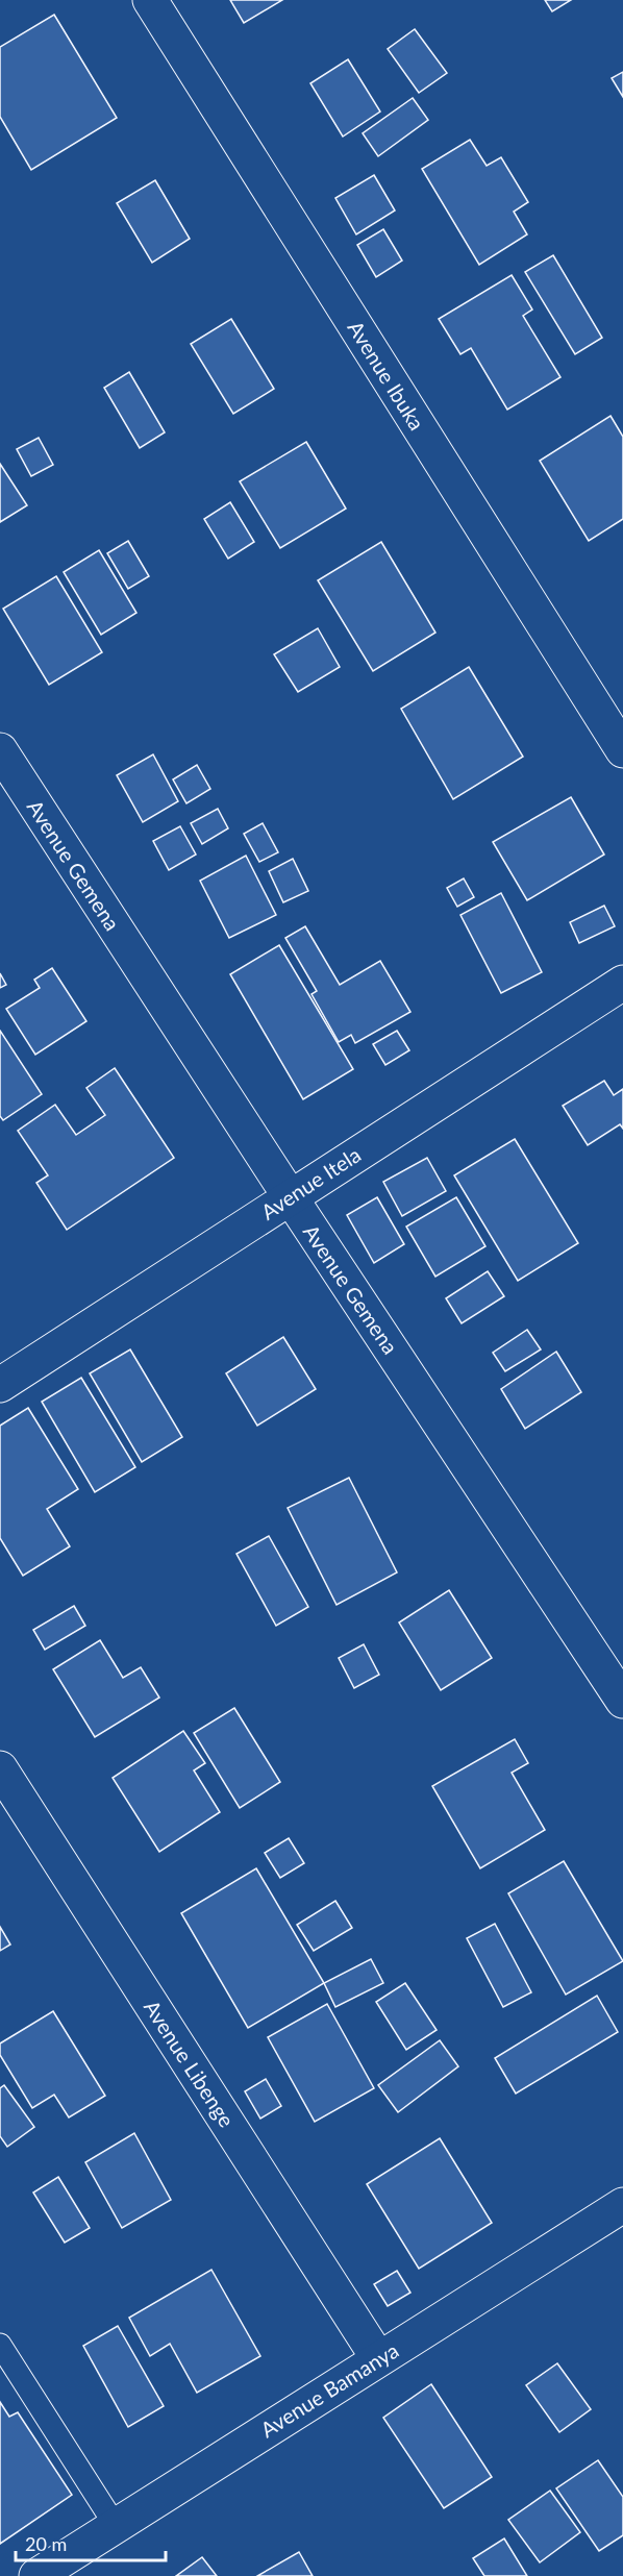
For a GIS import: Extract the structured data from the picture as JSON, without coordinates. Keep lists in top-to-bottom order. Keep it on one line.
{"streets":{"street":["Avenue Ibuka","Avenue Gemena","Avenue Itela","Avenue Libenge","Avenue Bamanya"]},"crossings":[["Avenue Gemena","Avenue Itela"],["Avenue Libenge","Avenue Bamanya"]],"scale_bar":"20 m"}
